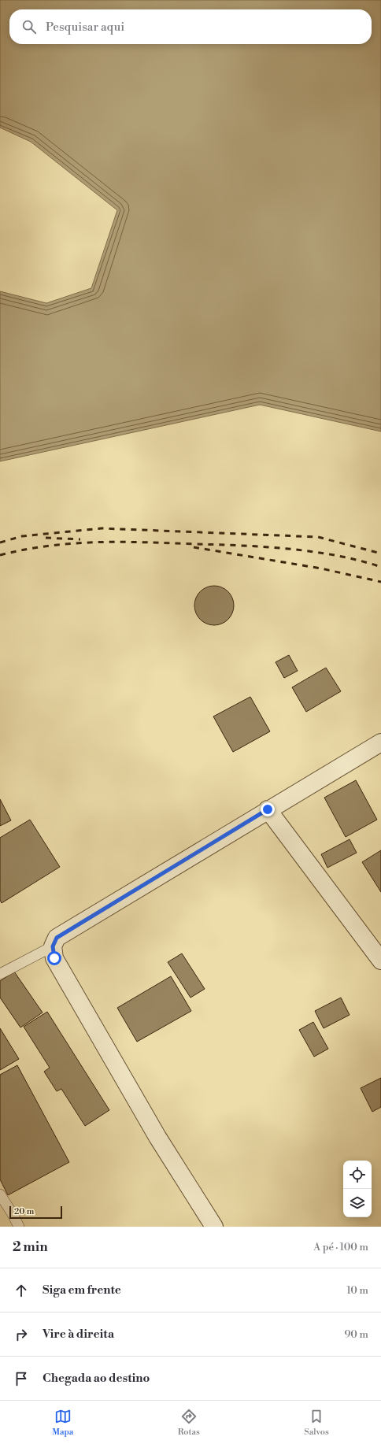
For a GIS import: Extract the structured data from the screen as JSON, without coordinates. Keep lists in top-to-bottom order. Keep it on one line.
{"scale_bar":"20 m","page":{"search":"Pesquisar aqui","scale":"20 m","heading":["2 min","A pé · 100 m"],"list":[["Siga em frente","10 m"],["Vire à direita","90 m"],"Chegada ao destino"],"nav":["Mapa","Rotas","Salvos"]}}
